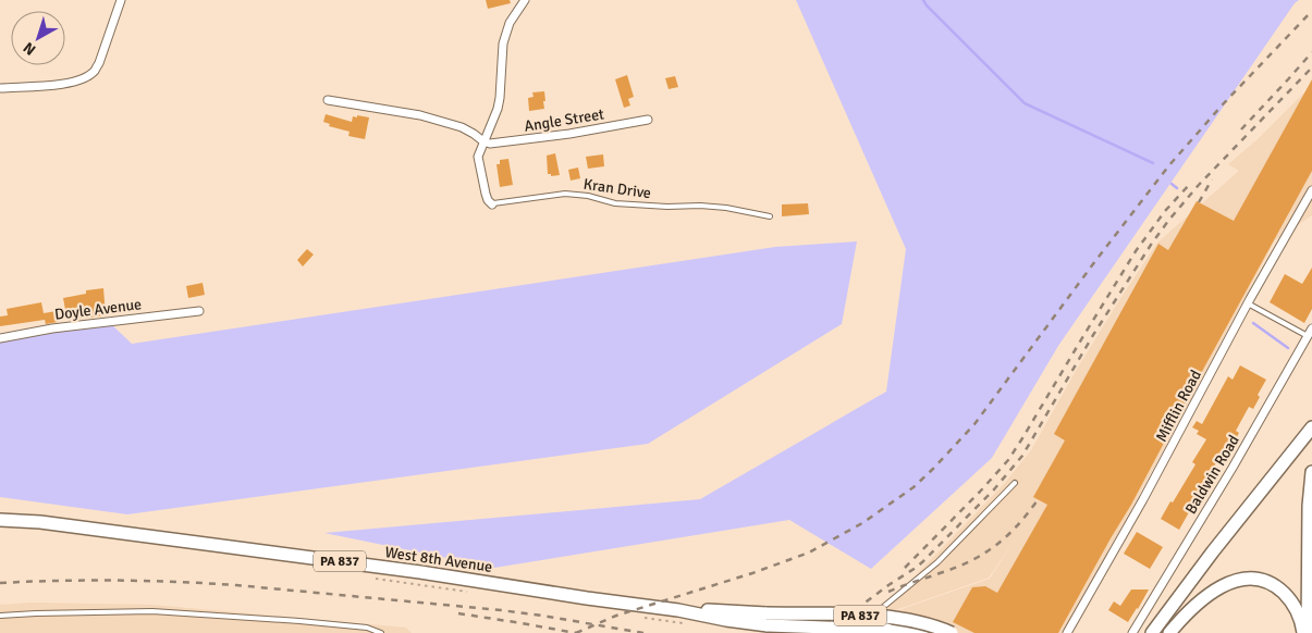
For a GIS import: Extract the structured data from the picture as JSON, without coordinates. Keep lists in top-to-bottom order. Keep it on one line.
{"streets":{"main road":["West 8th Avenue","PA 837"],"street":["Angle Street","Doyle Avenue","Mifflin Road","Baldwin Road"],"lane":["Kran Drive"]},"crossings":[["West 8th Avenue","PA 837"]],"north":"bottom left"}
